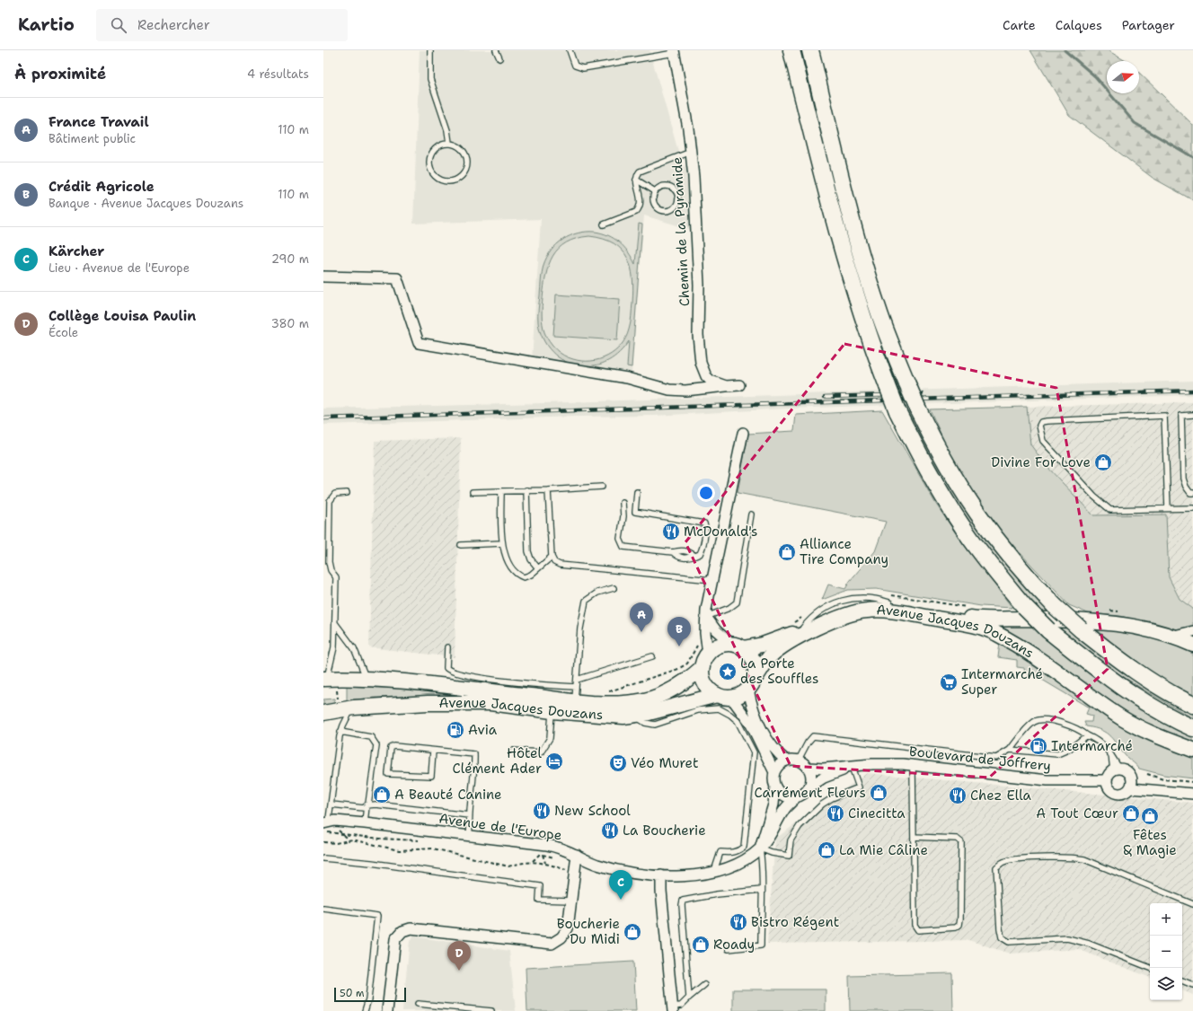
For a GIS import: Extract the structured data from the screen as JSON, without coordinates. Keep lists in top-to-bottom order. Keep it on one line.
{"streets":{"main road":["Avenue Jacques Douzans"],"street":["Chemin de la Pyramide","Boulevard de Joffrery","Avenue de l'Europe"]},"crossings":[["Boulevard de Joffrery","Avenue de l'Europe"]],"places":{"shop":["Divine For Love","Alliance Tire Company","Carrément Fleurs","A Beauté Canine","A Tout Cœur","Fêtes & Magie","La Mie Câline","Boucherie Du Midi","Roady"],"restaurant":["McDonald's","Chez Ella","New School","Cinecitta","La Boucherie","Bistro Régent"],"place":["La Porte des Souffles"],"supermarket":["Intermarché Super"],"fuel station":["Avia","Intermarché"],"hotel":["Hôtel Clément Ader"],"theatre":["Véo Muret"]},"scale_bar":"50 m","north":"right","page":{"header":"Kartio","search":"Rechercher","nav":["Carte","Calques","Partager"],"heading":["À proximité","4 résultats"],"list":[{"mark":"A","name":"France Travail","note":"Bâtiment public","value":"110 m"},{"mark":"B","name":"Crédit Agricole","note":"Banque · Avenue Jacques Douzans","value":"110 m"},{"mark":"C","name":"Kärcher","note":"Lieu · Avenue de l'Europe","value":"290 m"},{"mark":"D","name":"Collège Louisa Paulin","note":"École","value":"380 m"}],"pins":["A","B","C","D"],"map_buttons":["+","−"],"scale":"50 m"}}
